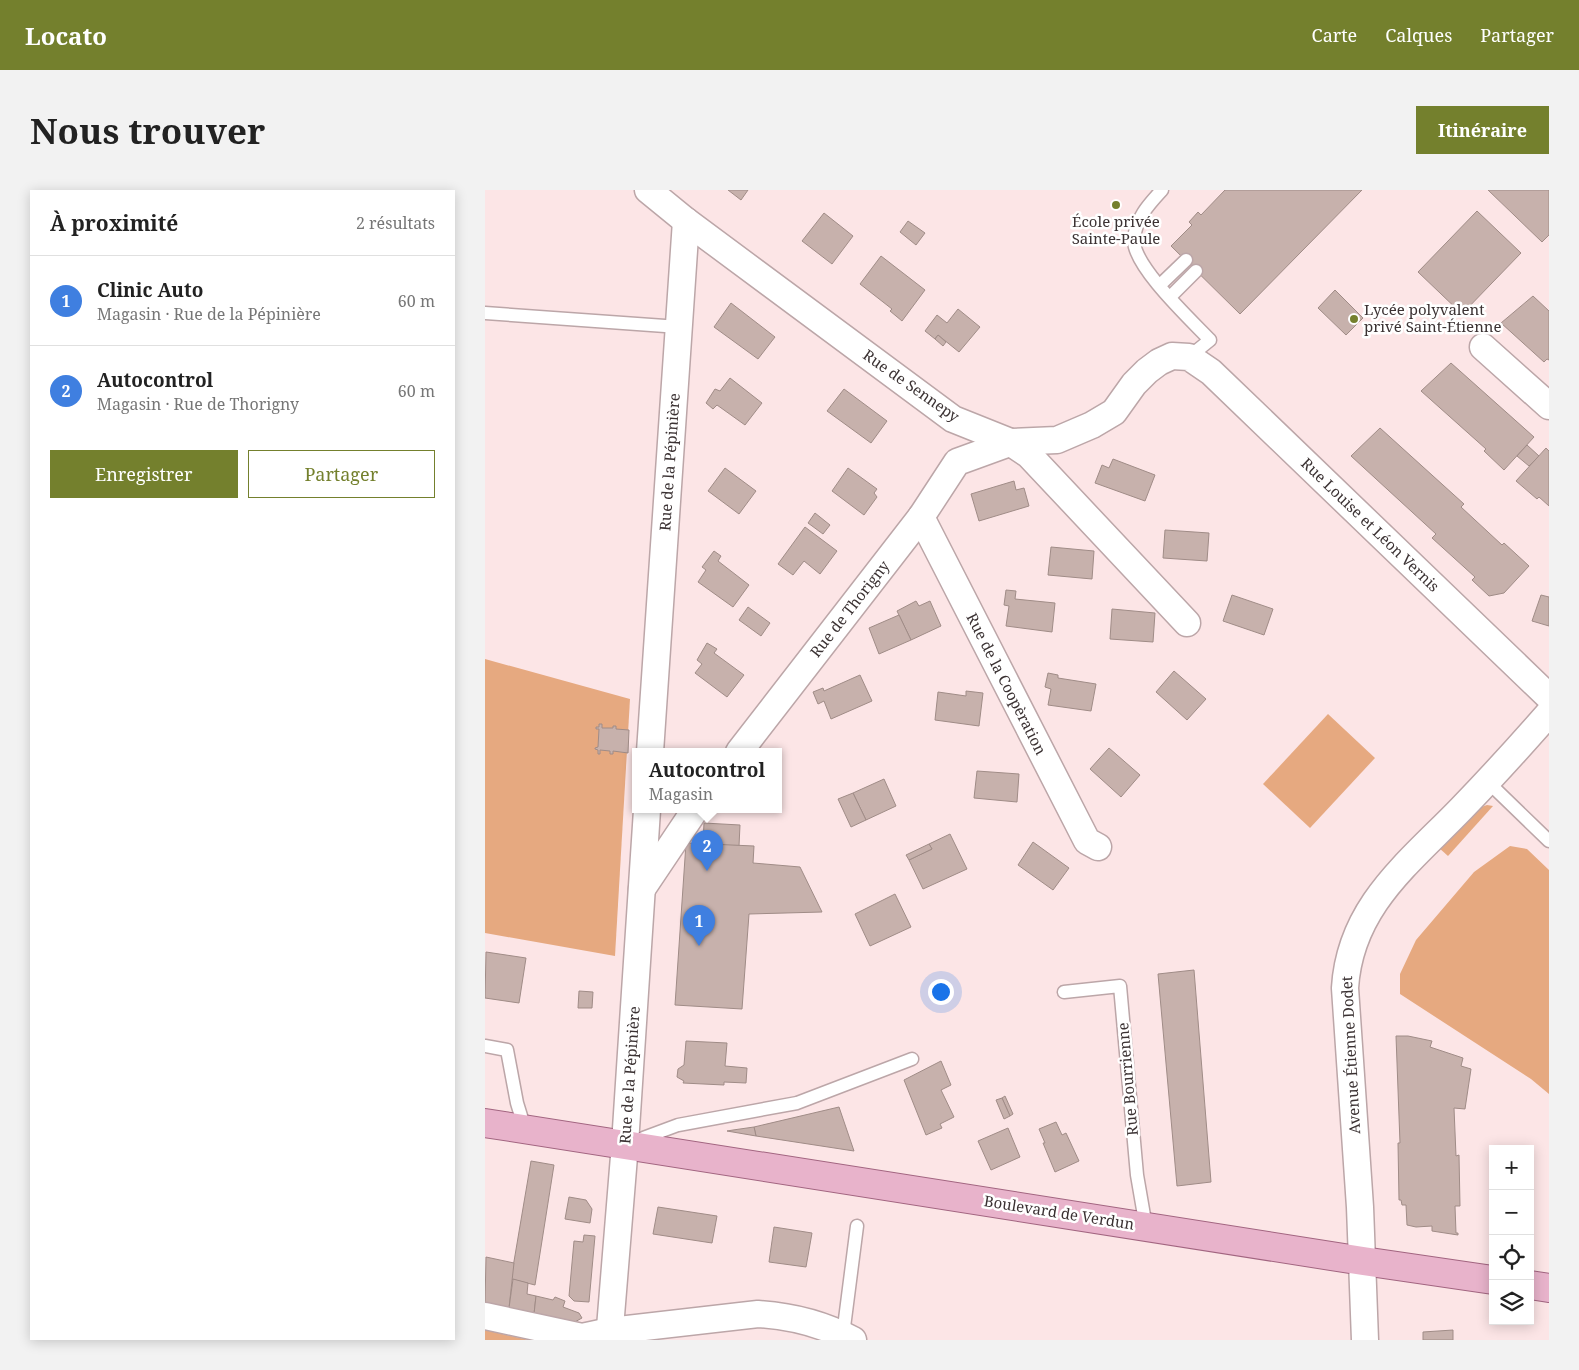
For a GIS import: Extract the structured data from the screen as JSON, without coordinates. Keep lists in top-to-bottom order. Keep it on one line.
{"streets":{"main road":["Boulevard de Verdun"],"street":["Rue de Sennepy","Rue de la Pépinière","Rue Louise et Léon Vernis","Rue de Thorigny","Rue de la Coopèration","Avenue Étienne Dodet"],"lane":["Rue Bourrienne"]},"crossings":[["Rue de Sennepy","Rue de la Pépinière"],["Rue de la Pépinière","Boulevard de Verdun"],["Rue de Thorigny","Rue de la Coopèration"],["Avenue Étienne Dodet","Boulevard de Verdun"],["Rue Bourrienne","Boulevard de Verdun"]],"places":["École privée Sainte-Paule","Lycée polyvalent privé Saint-Étienne"],"page":{"header":"Locato","nav":["Carte","Calques","Partager"],"buttons":["Itinéraire",["Enregistrer","Partager"]],"title":"Nous trouver","heading":["À proximité","2 résultats"],"list":[{"mark":"1","name":"Clinic Auto","note":"Magasin · Rue de la Pépinière","value":"60 m"},{"mark":"2","name":"Autocontrol","note":"Magasin · Rue de Thorigny","value":"60 m"}],"popup":["Autocontrol","Magasin"],"pins":["2","1"],"map_buttons":["+","−"]}}
